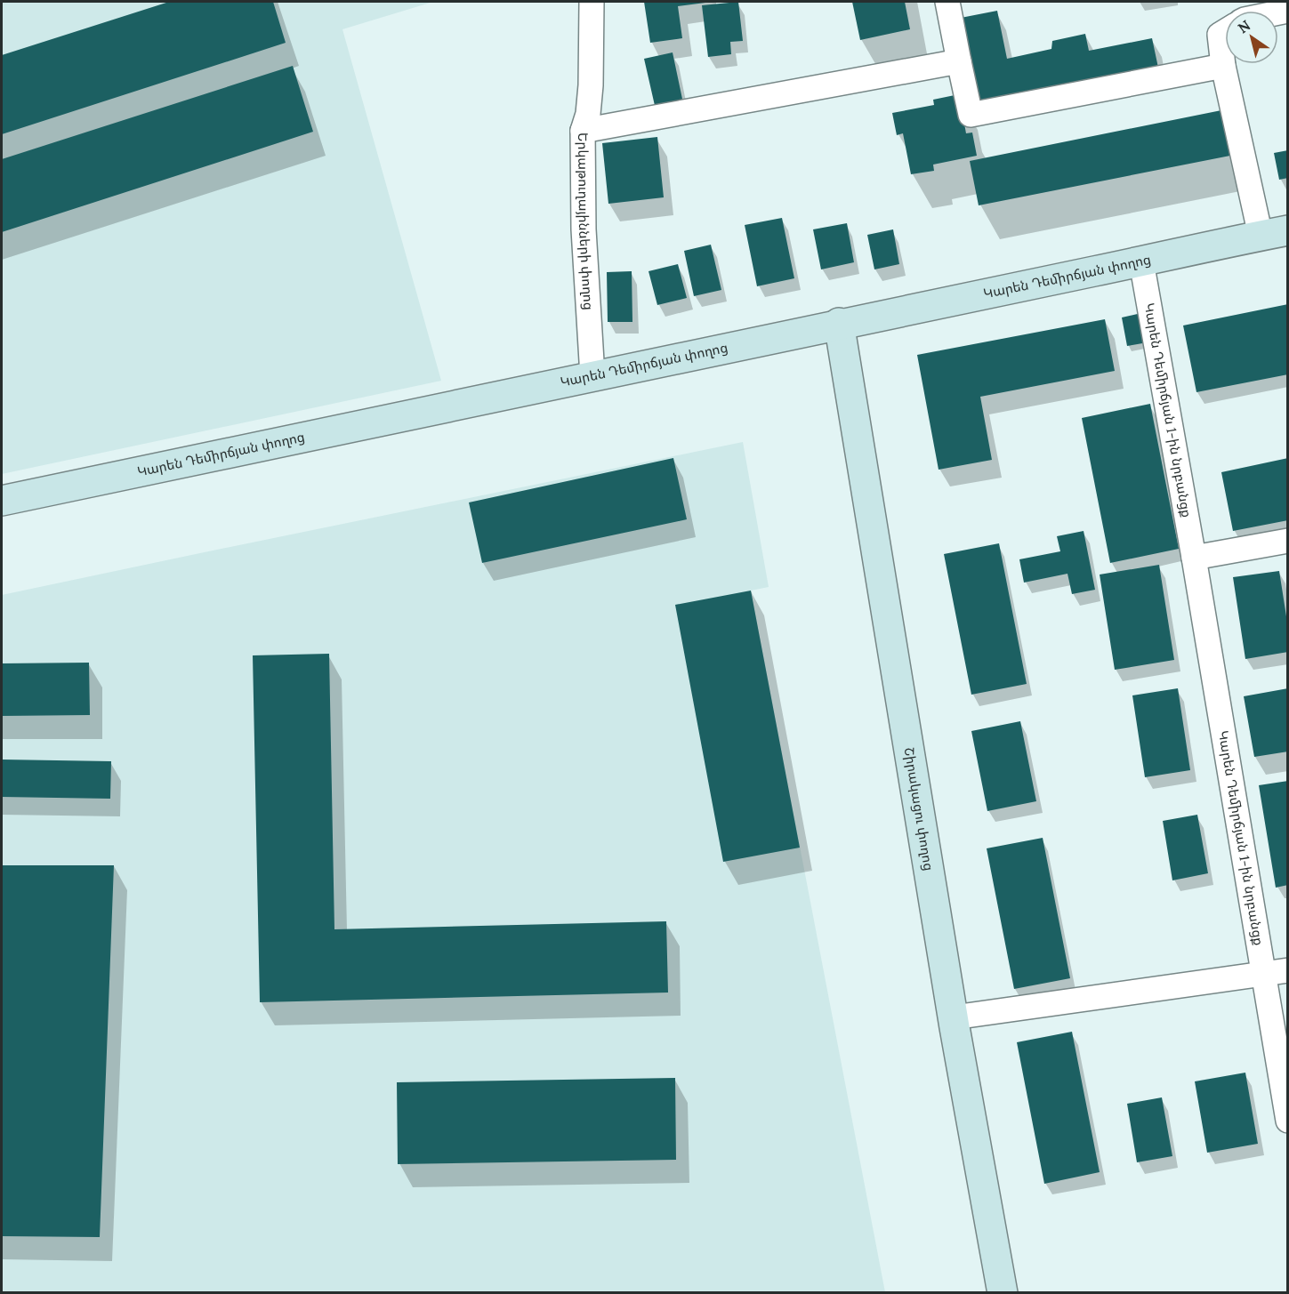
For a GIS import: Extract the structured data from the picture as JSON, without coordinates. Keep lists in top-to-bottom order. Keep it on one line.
{"streets":{"main road":["Կարեն Դեմիրճյան փողոց","Շիրակացու փողոց"],"street":["Երկաթուղայինների փողոց","Կարեն Դեմիրճյան 1-ին նրբանցք"]},"crossings":[["Երկաթուղայինների փողոց","Կարեն Դեմիրճյան փողոց"],["Կարեն Դեմիրճյան փողոց","Կարեն Դեմիրճյան 1-ին նրբանցք"],["Կարեն Դեմիրճյան փողոց","Շիրակացու փողոց"]],"north":"top left"}
